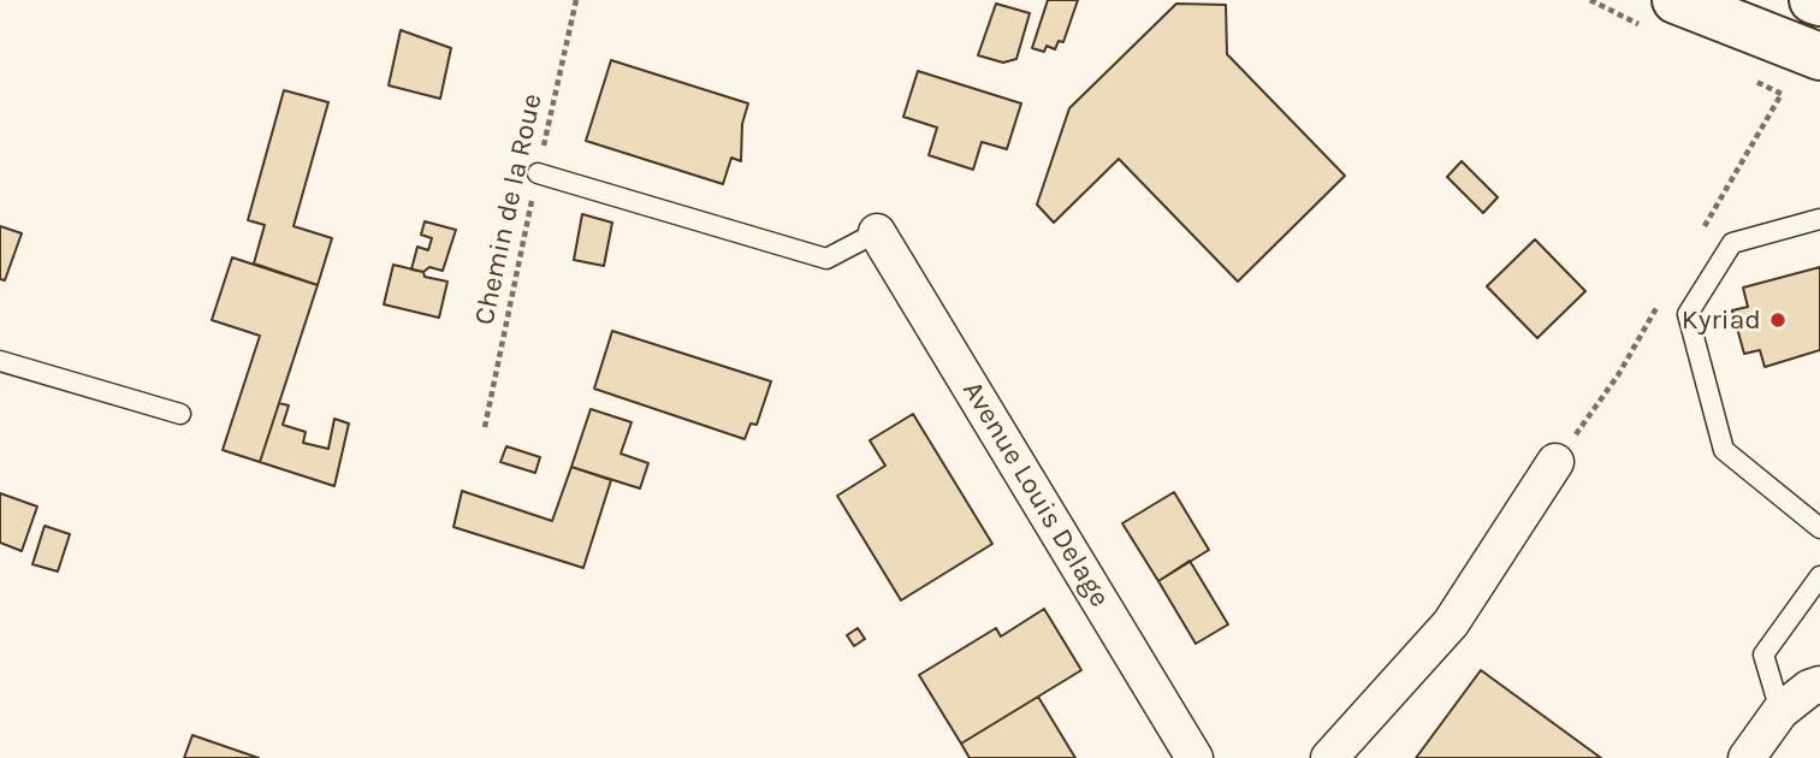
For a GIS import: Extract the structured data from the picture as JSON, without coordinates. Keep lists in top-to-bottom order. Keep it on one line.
{"streets":{"street":["Avenue Louis Delage"],"path":["Chemin de la Roue"]},"places":["Kyriad"]}
